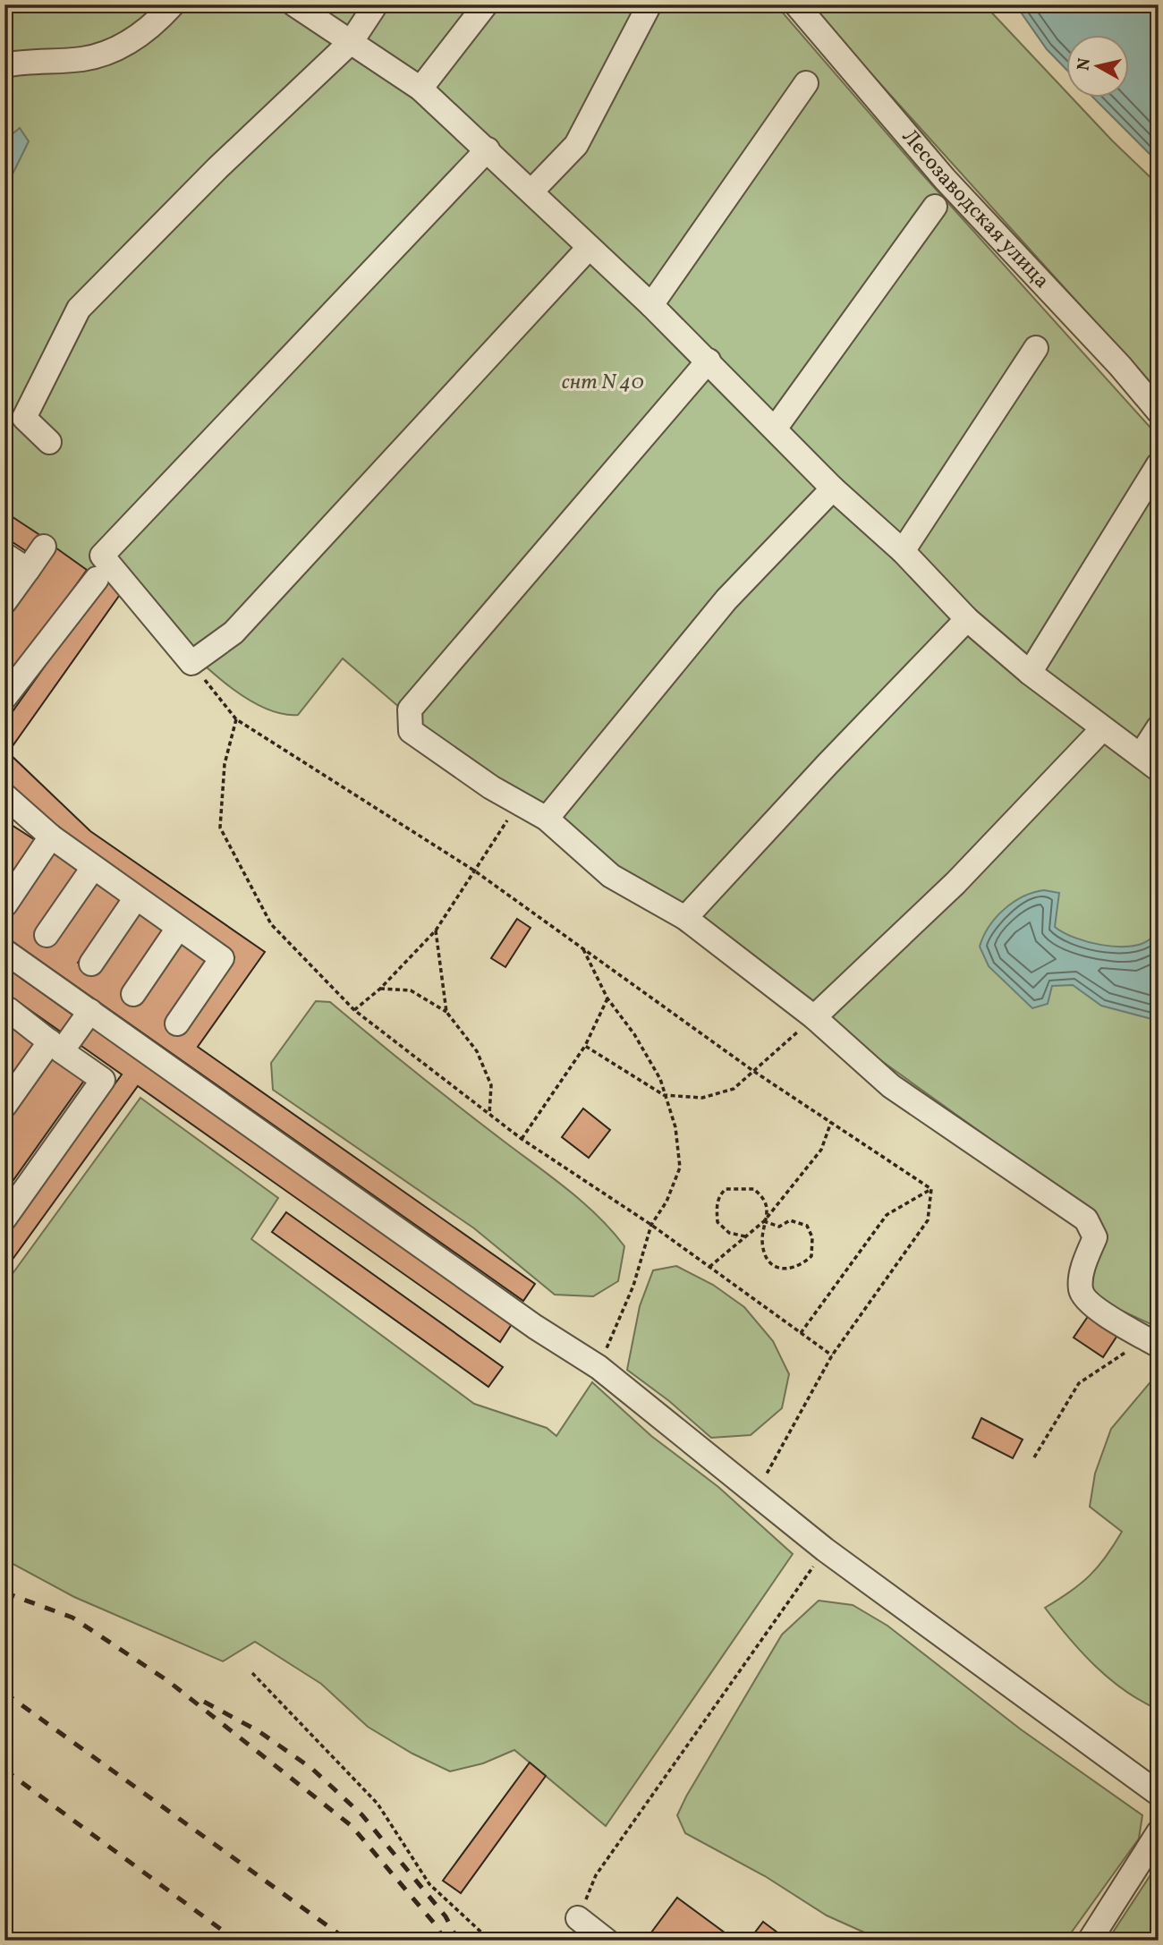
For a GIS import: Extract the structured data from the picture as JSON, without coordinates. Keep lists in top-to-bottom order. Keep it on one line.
{"streets":{"street":["Лесозаводская улица"]},"parks":["снт N 40"],"north":"left"}
